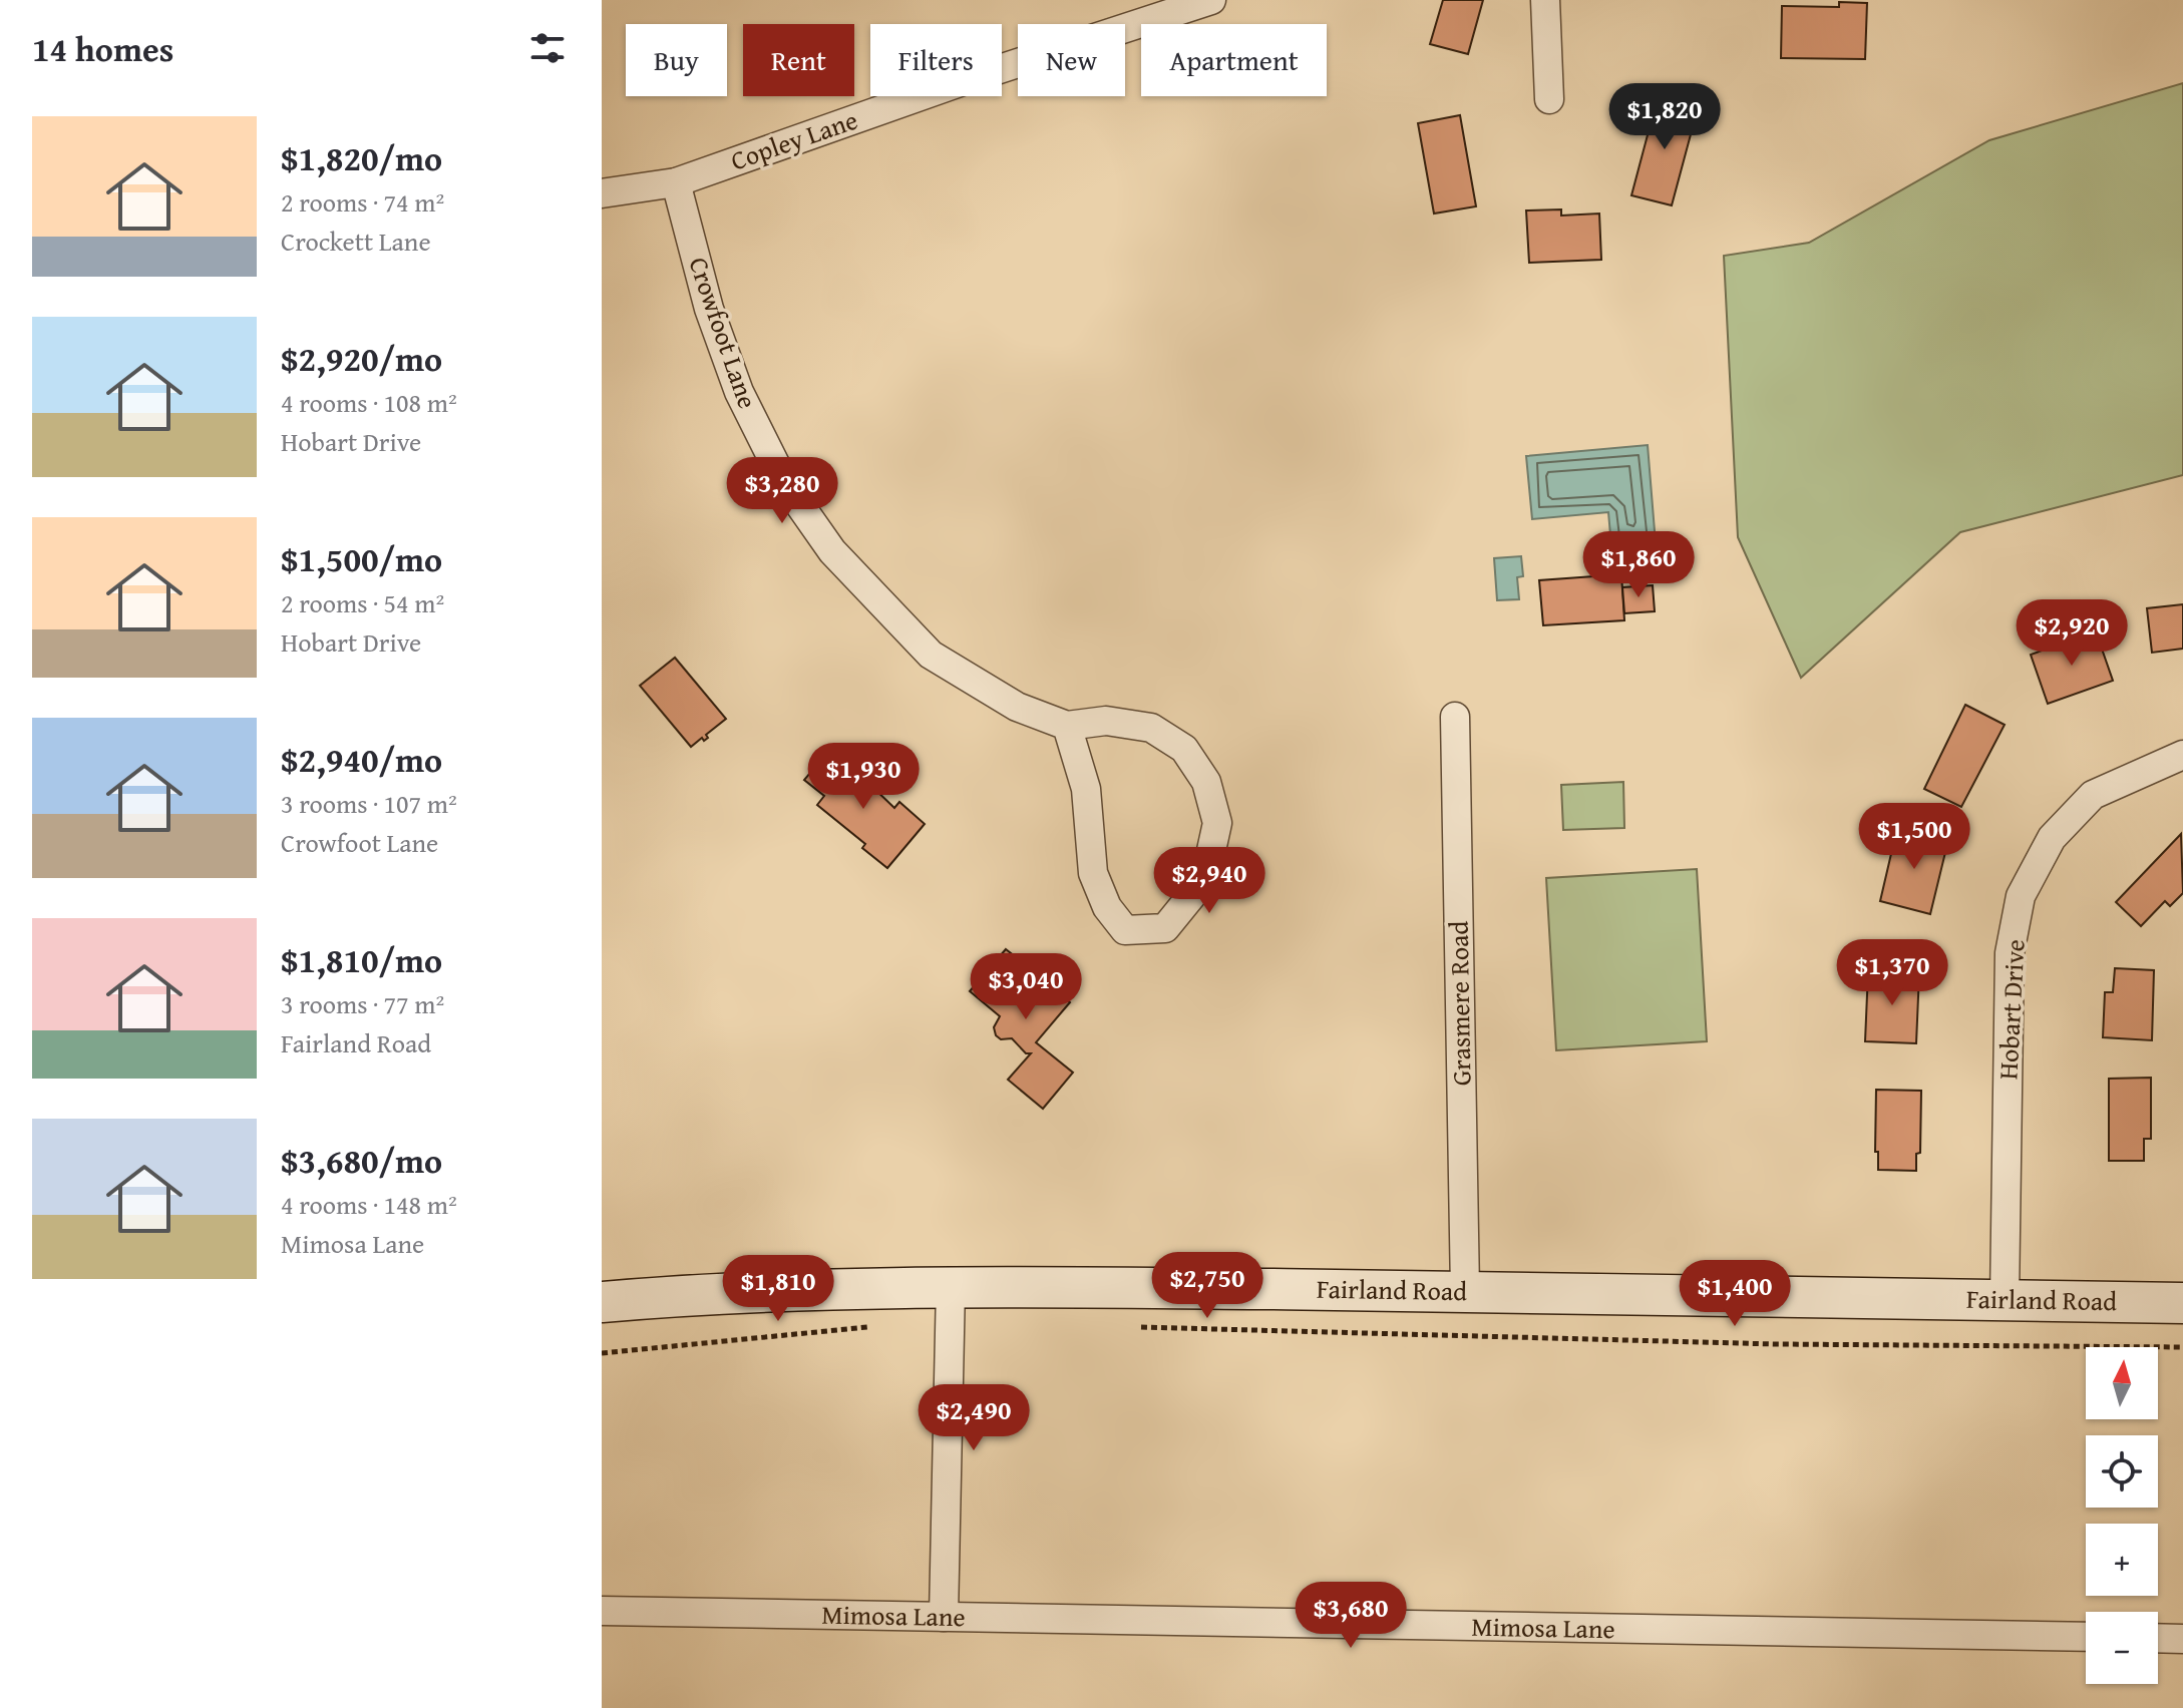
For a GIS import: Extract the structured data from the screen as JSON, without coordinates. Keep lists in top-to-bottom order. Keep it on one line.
{"streets":{"main road":["Fairland Road"],"street":["Copley Lane","Crowfoot Lane","Grasmere Road","Hobart Drive","Mimosa Lane"]},"crossings":[["Copley Lane","Crowfoot Lane"],["Grasmere Road","Fairland Road"],["Hobart Drive","Fairland Road"]],"north":"top","page":{"heading":"14 homes","chip":["Buy","Rent","Filters","New","Apartment"],"price":["$1,820","$3,280","$1,860","$2,920","$1,930","$1,500","$2,940","$1,370","$3,040","$2,750","$1,810","$1,400","$2,490","$3,680"],"list":[{"name":"$1,820/mo","note":"2 rooms · 74 m² · Crockett Lane"},{"name":"$2,920/mo","note":"4 rooms · 108 m² · Hobart Drive"},{"name":"$1,500/mo","note":"2 rooms · 54 m² · Hobart Drive"},{"name":"$2,940/mo","note":"3 rooms · 107 m² · Crowfoot Lane"},{"name":"$1,810/mo","note":"3 rooms · 77 m² · Fairland Road"},{"name":"$3,680/mo","note":"4 rooms · 148 m² · Mimosa Lane"}],"map_buttons":["+","−"]}}
